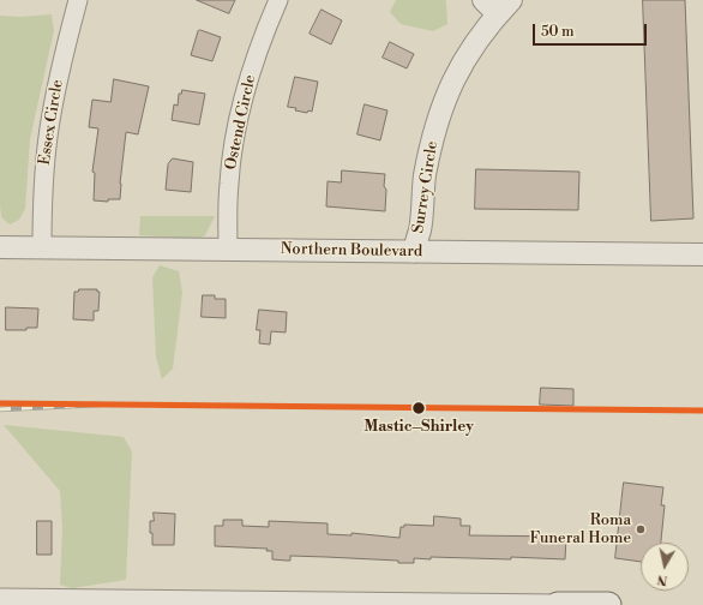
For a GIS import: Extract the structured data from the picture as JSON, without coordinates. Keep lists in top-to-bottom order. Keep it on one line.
{"streets":{"street":["Essex Circle","Ostend Circle","Surrey Circle","Northern Boulevard"]},"crossings":[["Essex Circle","Northern Boulevard"],["Ostend Circle","Northern Boulevard"],["Surrey Circle","Northern Boulevard"]],"places":["Mastic–Shirley","Roma Funeral Home"],"scale_bar":"50 m","north":"bottom"}
